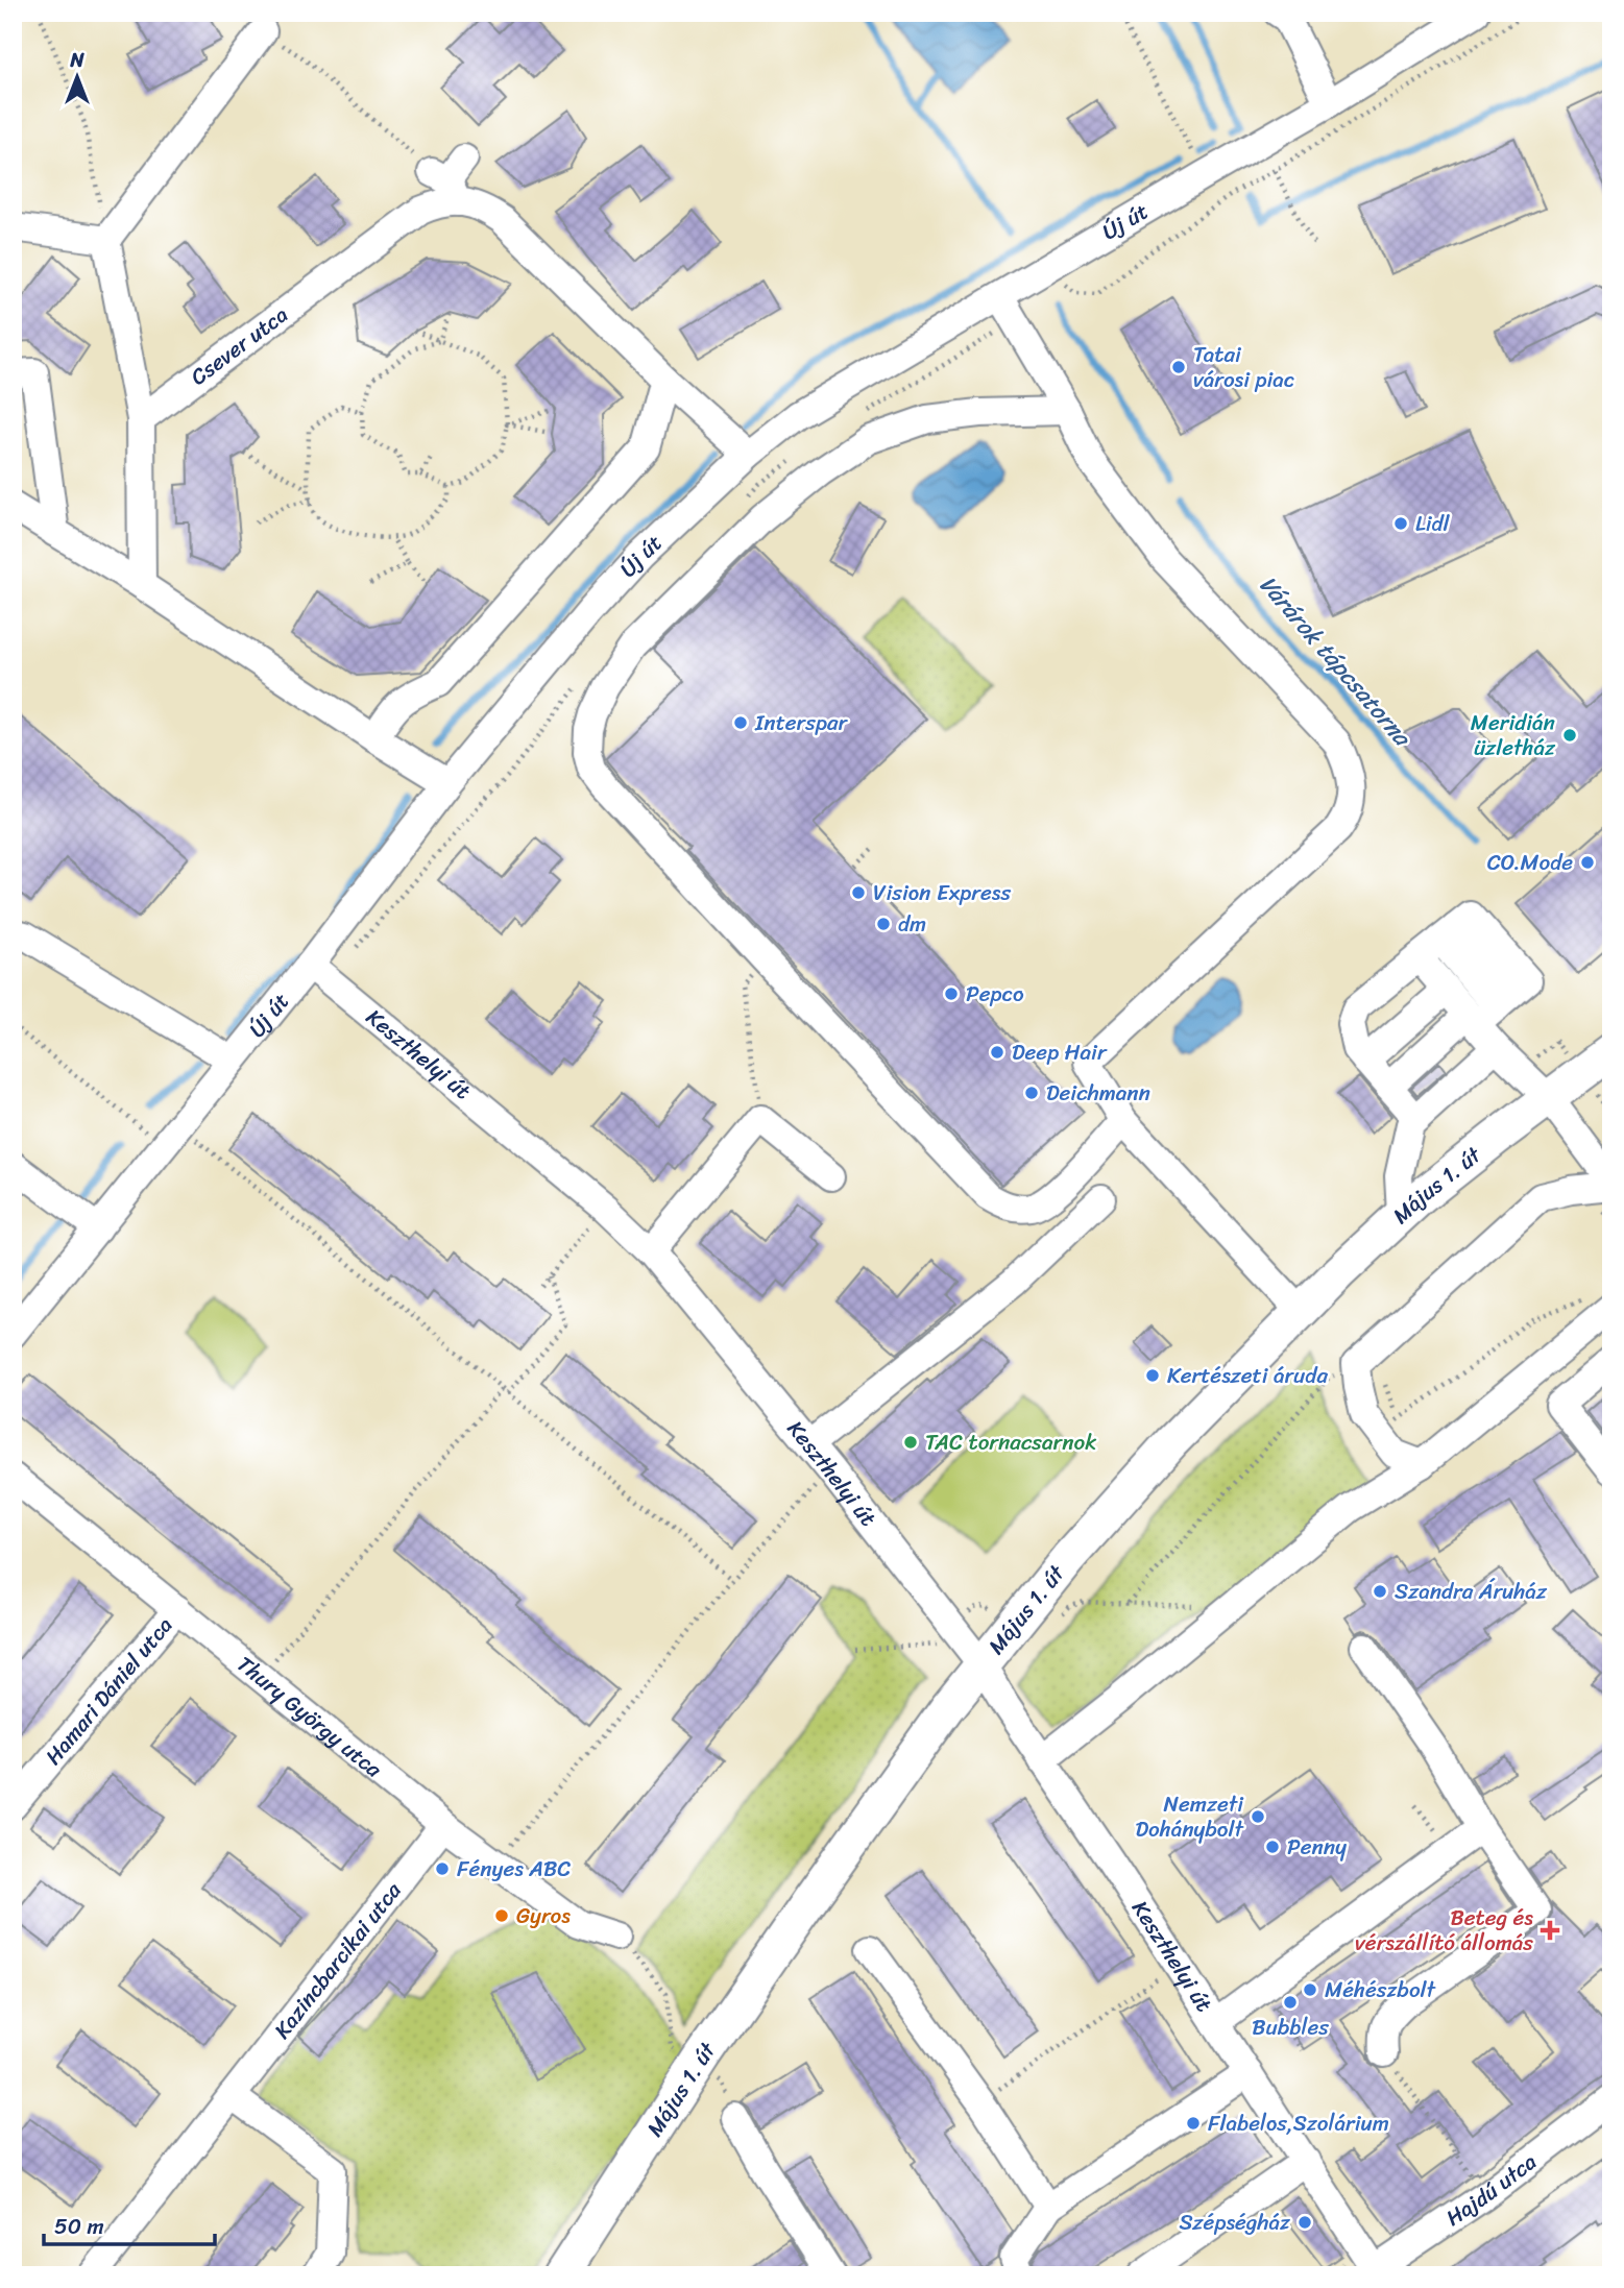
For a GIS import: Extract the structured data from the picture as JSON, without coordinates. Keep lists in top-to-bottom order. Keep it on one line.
{"streets":{"main road":["Május 1. út"],"street":["Új út","Csever utca","Keszthelyi út","Hamari Dániel utca","Thury György utca","Kazincbarcikai utca","Hajdú utca"]},"crossings":[["Új út","Csever utca"],["Új út","Keszthelyi út"],["Keszthelyi út","Május 1. út"],["Keszthelyi út","Hajdú utca"],["Hamari Dániel utca","Thury György utca"],["Thury György utca","Kazincbarcikai utca"]],"water":["Várárok tápcsatorna"],"places":{"other":["Tatai városi piac","Lidl","Interspar","Meridián üzletház","CO.Mode","Vision Express","dm","Pepco","Deep Hair","Deichmann","Kertészeti áruda","TAC tornacsarnok","Szandra Áruház","Nemzeti Dohánybolt","Penny","Fényes ABC","Gyros","Méhészbolt","Bubbles","Flabelos,Szolárium","Szépségház"],"health":["Beteg és vérszállító állomás"]},"scale_bar":"50 m","north":"top"}
